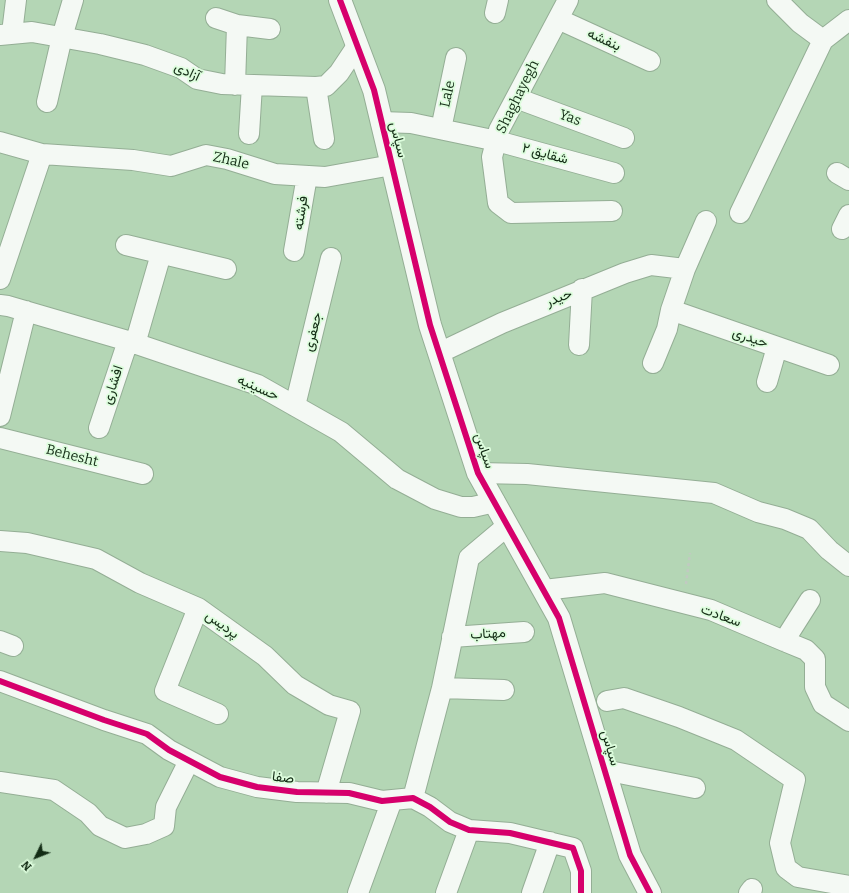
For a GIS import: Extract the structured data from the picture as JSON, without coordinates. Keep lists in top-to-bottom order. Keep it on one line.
{"streets":{"street":["بنفشه","آزادی","Lale","Shaghayegh","Yas","سپاس","شقایق ۲","Zhale","فرشته","حیدر","جعفری","حیدری","افشاری","حسینیه","Behesht","سعادت","پردیس","مهتاب","صفا"]},"crossings":[["بنفشه","Shaghayegh"],["آزادی","سپاس"],["Lale","شقایق ۲"],["Shaghayegh","Yas"],["Shaghayegh","شقایق ۲"],["سپاس","شقایق ۲"],["سپاس","Zhale"],["سپاس","حیدر"],["سپاس","حسینیه"],["سپاس","سعادت"],["Zhale","فرشته"],["جعفری","حسینیه"],["افشاری","حسینیه"],["پردیس","صفا"]],"north":"bottom left"}
